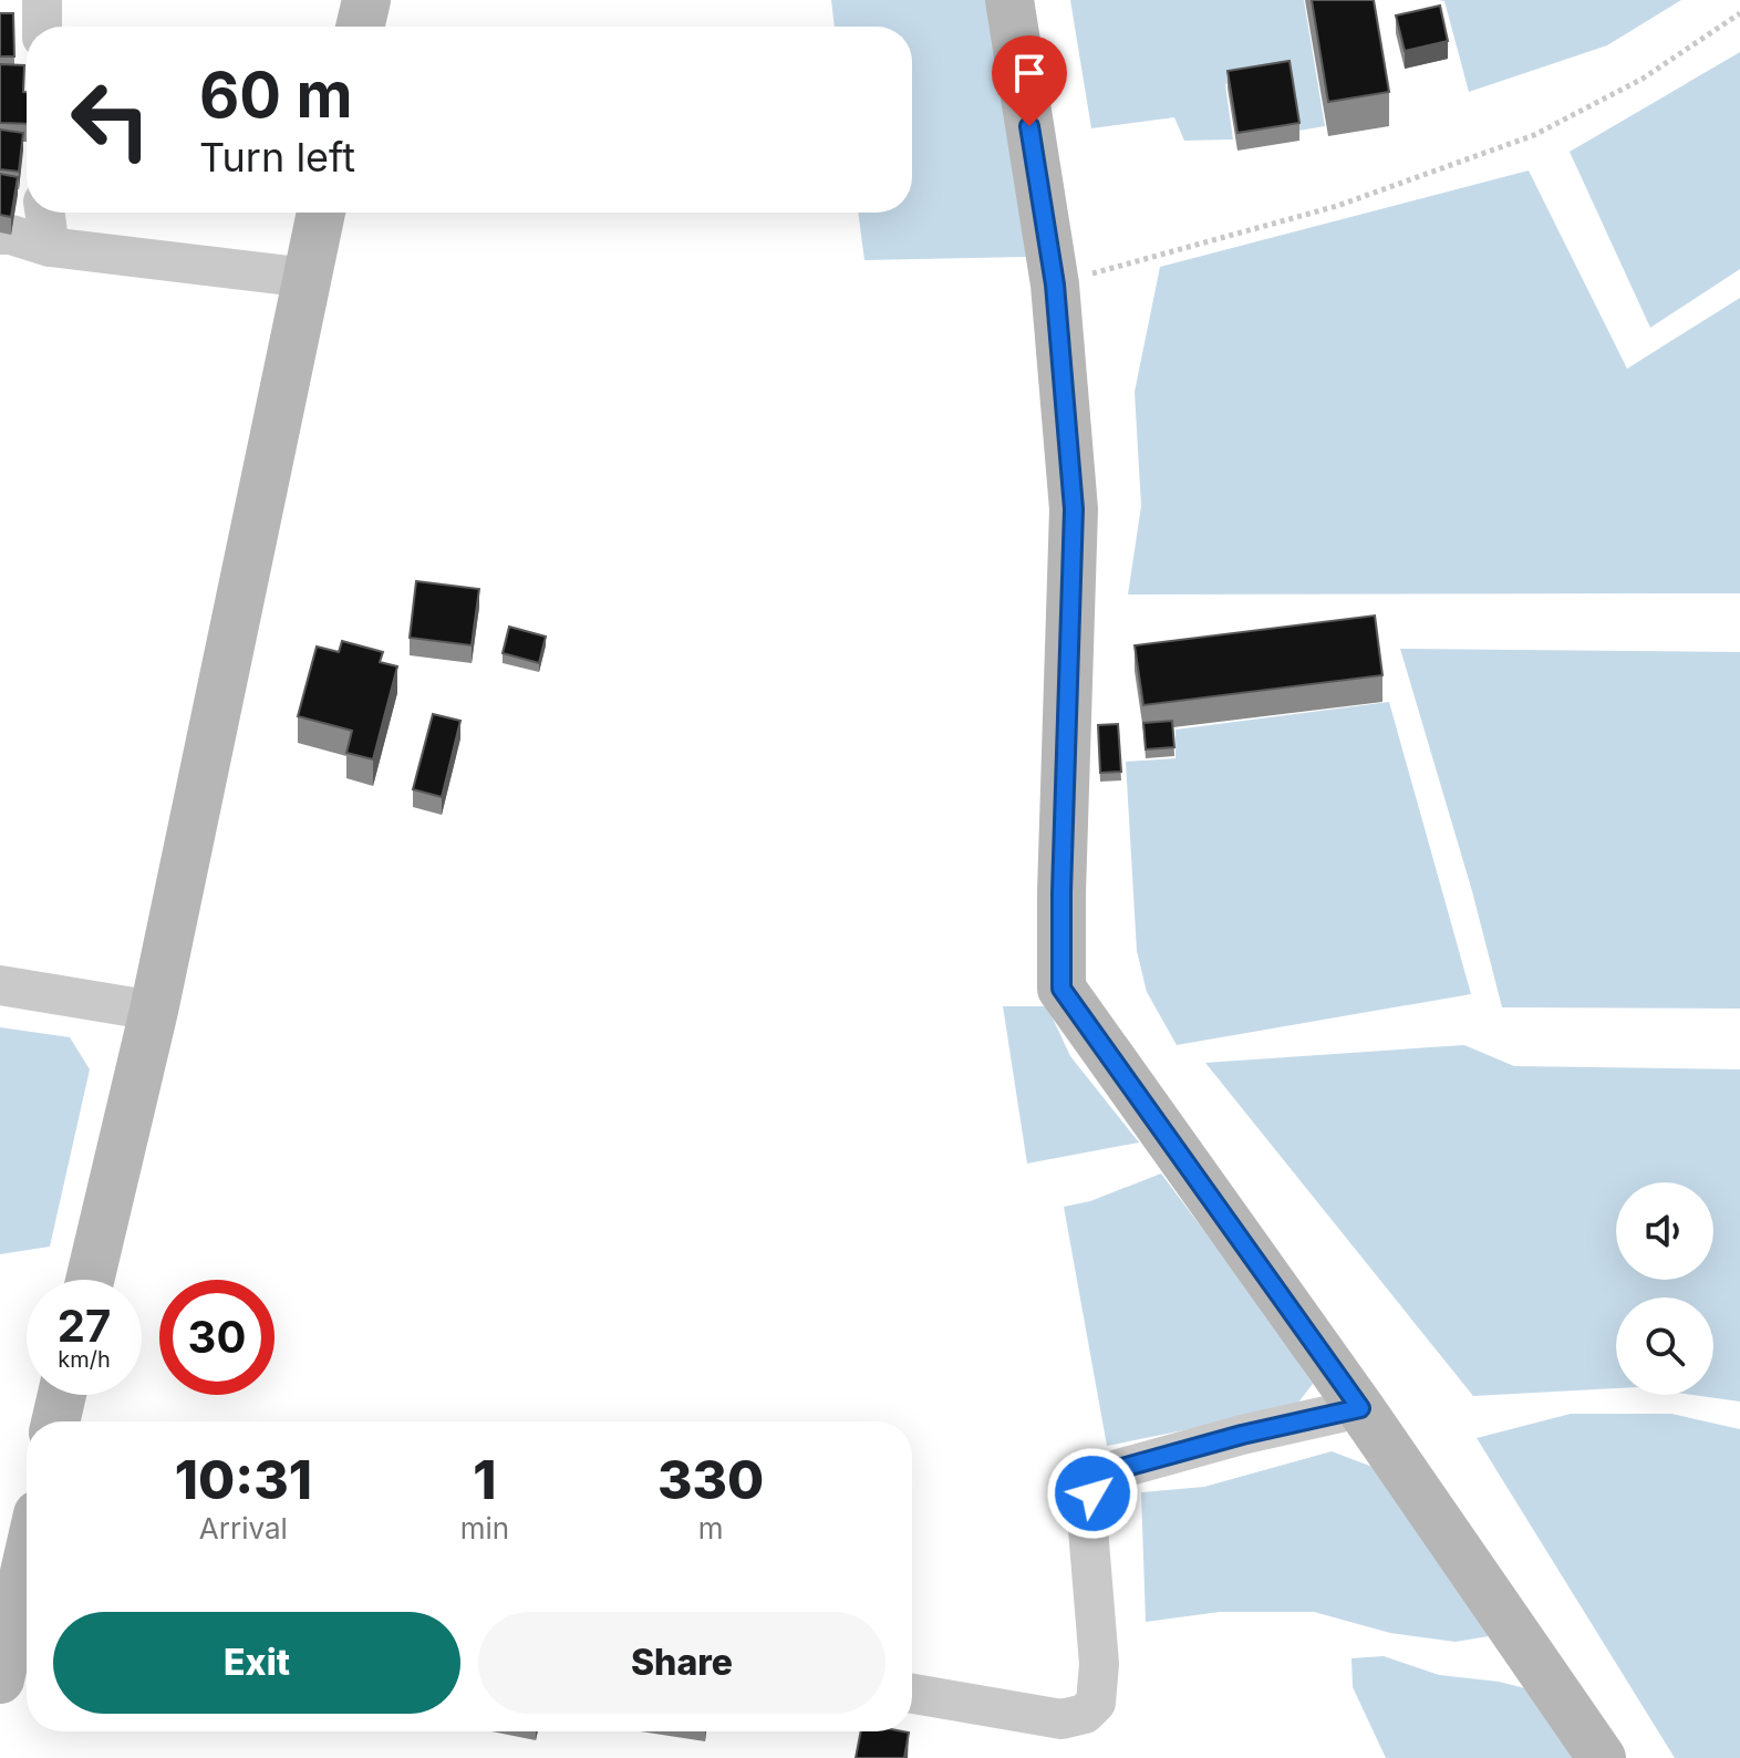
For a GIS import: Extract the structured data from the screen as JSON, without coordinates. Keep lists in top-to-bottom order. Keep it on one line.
{"page":{"turn":["60 m","Turn left"],"speed":"27 km/h","limit":"30","eta":["10:31","Arrival","1","min","330","m"],"buttons":["Exit","Share"]}}
